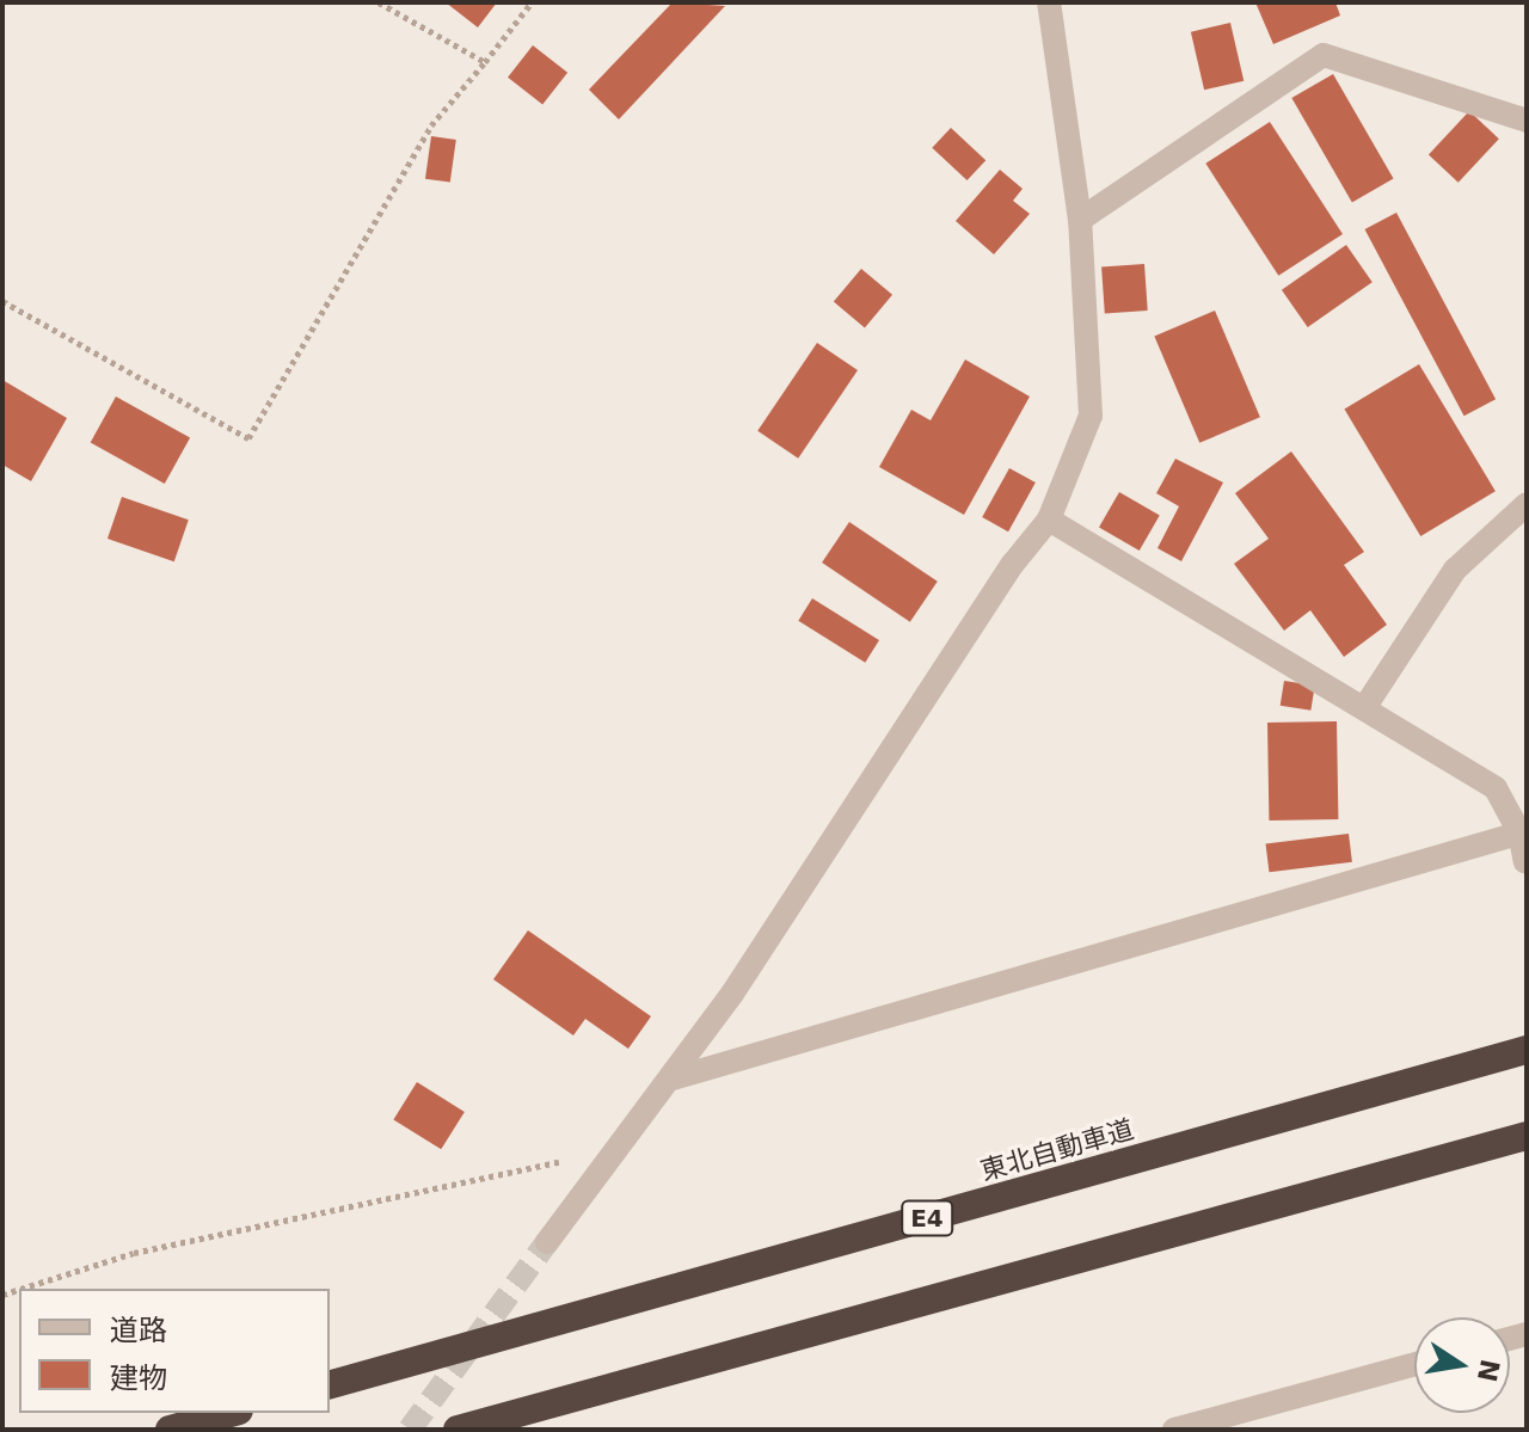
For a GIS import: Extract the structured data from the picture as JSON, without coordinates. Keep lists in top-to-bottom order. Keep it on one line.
{"streets":{"highway":["東北自動車道","E4"]},"legend":["道路","建物"],"north":"right"}
